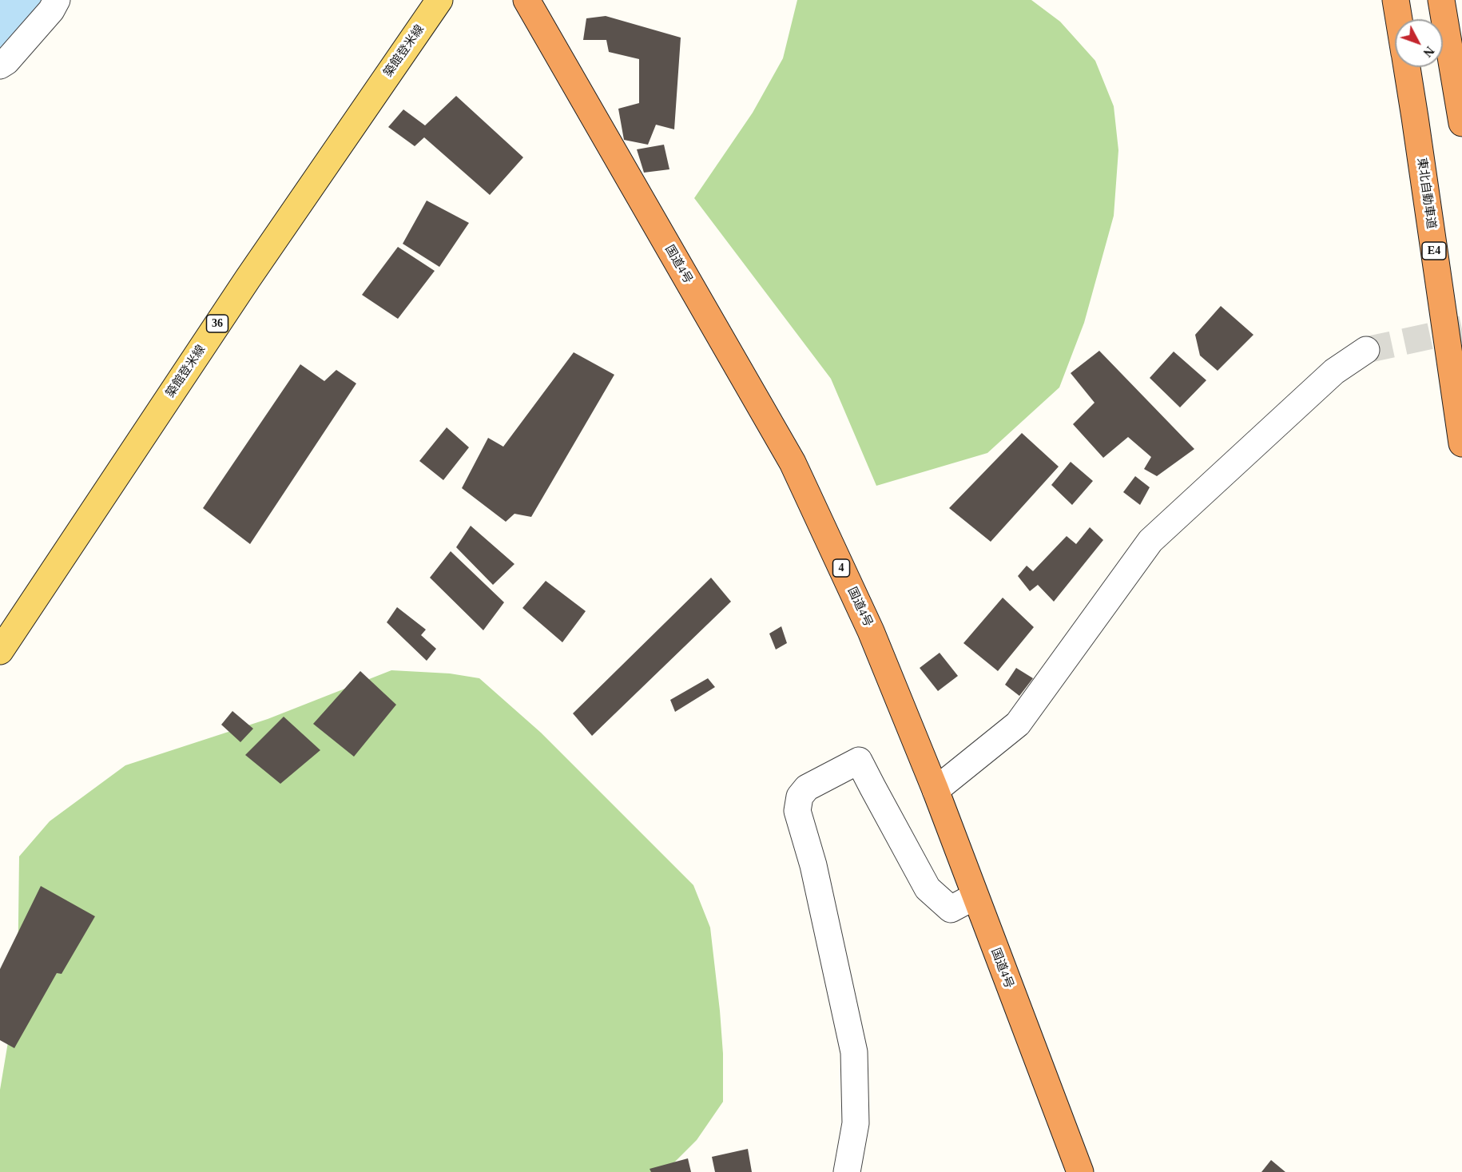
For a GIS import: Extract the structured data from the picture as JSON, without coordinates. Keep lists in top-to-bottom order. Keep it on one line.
{"streets":{"highway":["東北自動車道","E4","国道4号","4"],"main road":["築館登米線","36"]},"north":"bottom right"}
